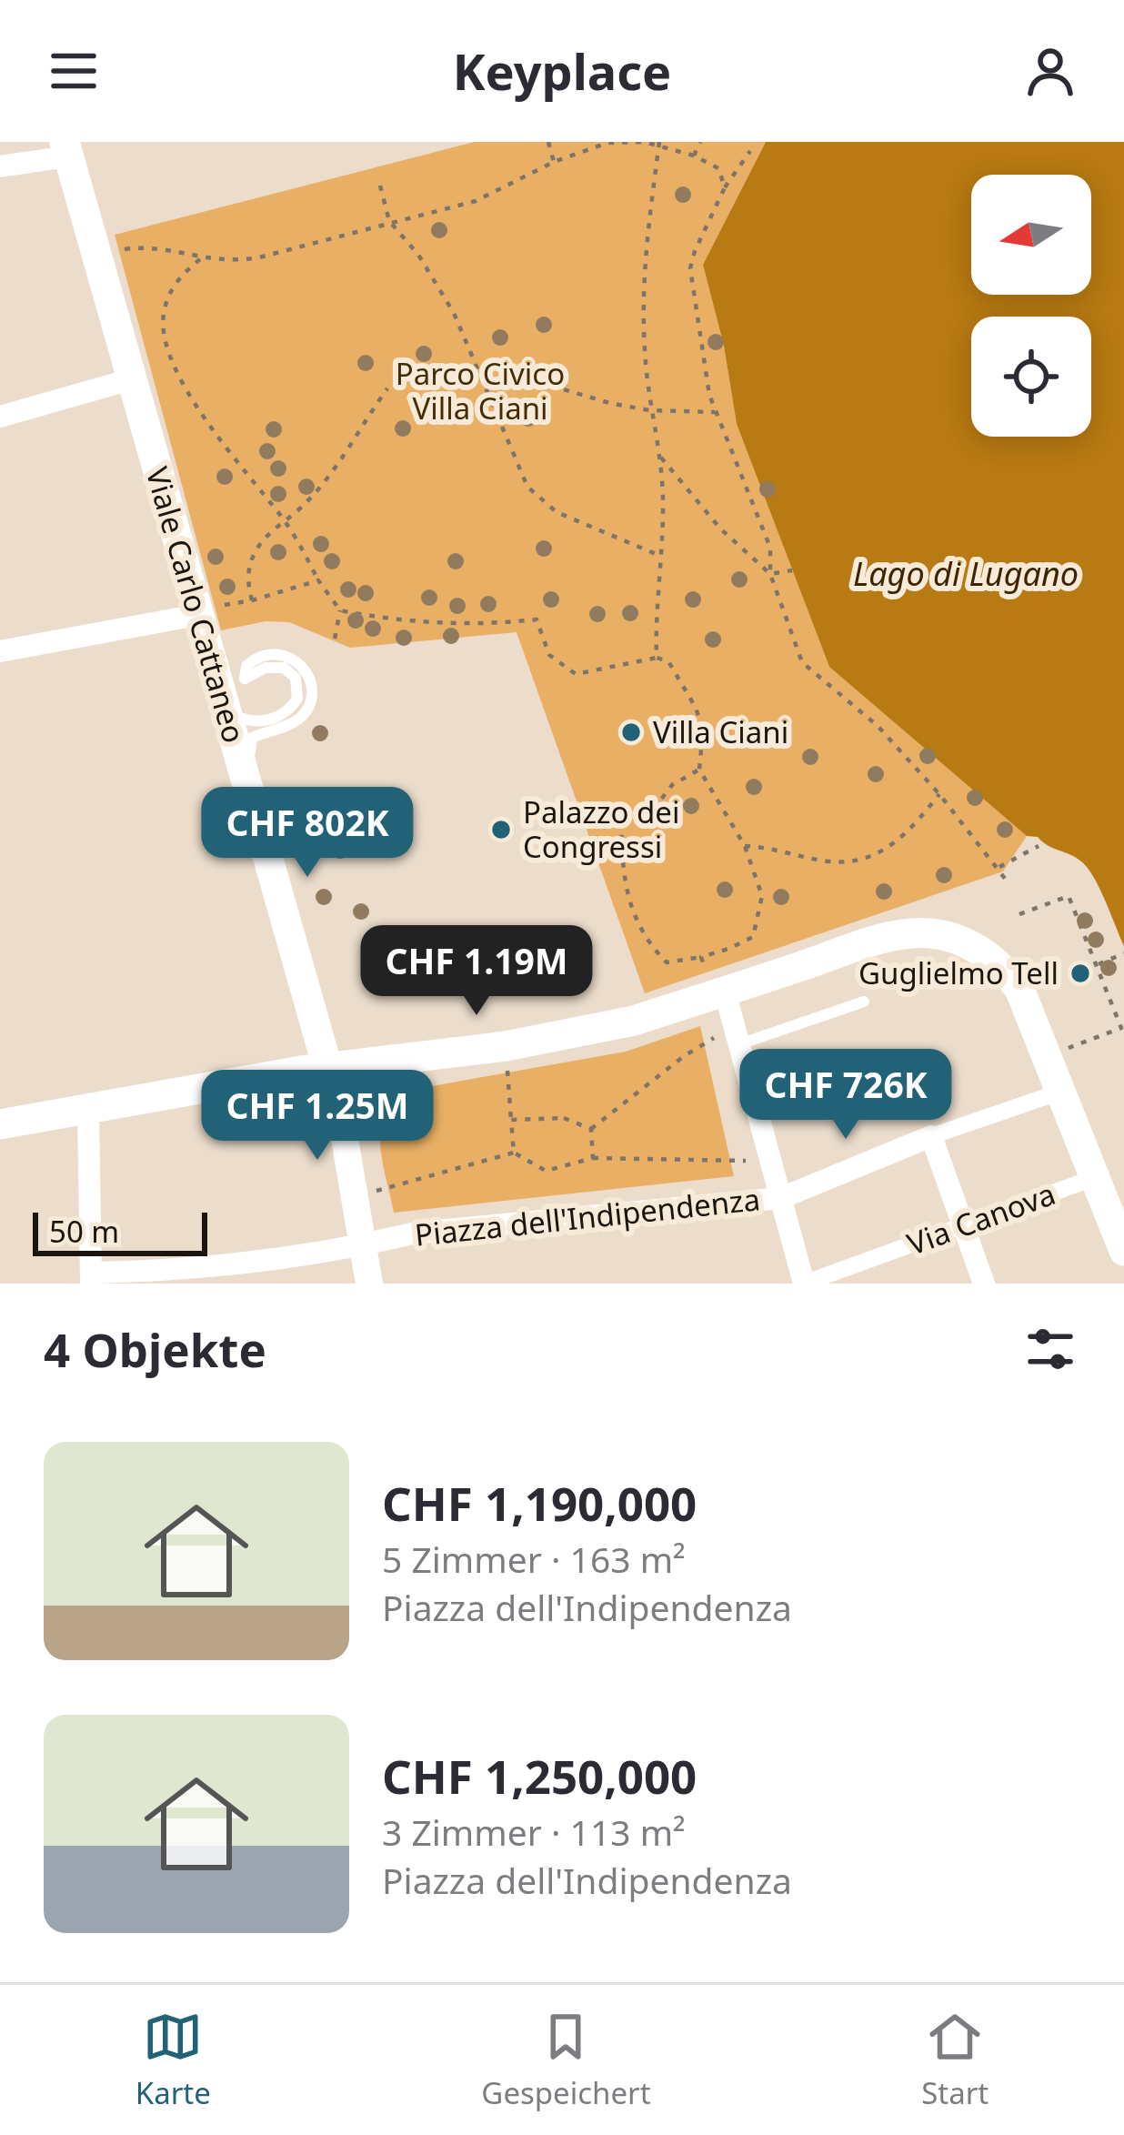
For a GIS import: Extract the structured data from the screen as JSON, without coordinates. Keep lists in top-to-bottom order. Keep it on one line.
{"streets":{"main road":["Viale Carlo Cattaneo"],"street":["Piazza dell'Indipendenza","Via Canova"]},"crossings":[["Piazza dell'Indipendenza","Via Canova"]],"water":["Lago di Lugano"],"parks":["Parco Civico Villa Ciani"],"places":["Villa Ciani","Palazzo dei Congressi","Guglielmo Tell"],"scale_bar":"50 m","north":"left","page":{"header":"Keyplace","price":["CHF 802K","CHF 1.19M","CHF 726K","CHF 1.25M"],"scale":"50 m","heading":"4 Objekte","list":[{"name":"CHF 1,190,000","note":"5 Zimmer · 163 m² · Piazza dell'Indipendenza"},{"name":"CHF 1,250,000","note":"3 Zimmer · 113 m² · Piazza dell'Indipendenza"}],"tabs":["Karte","Gespeichert","Start"]}}
